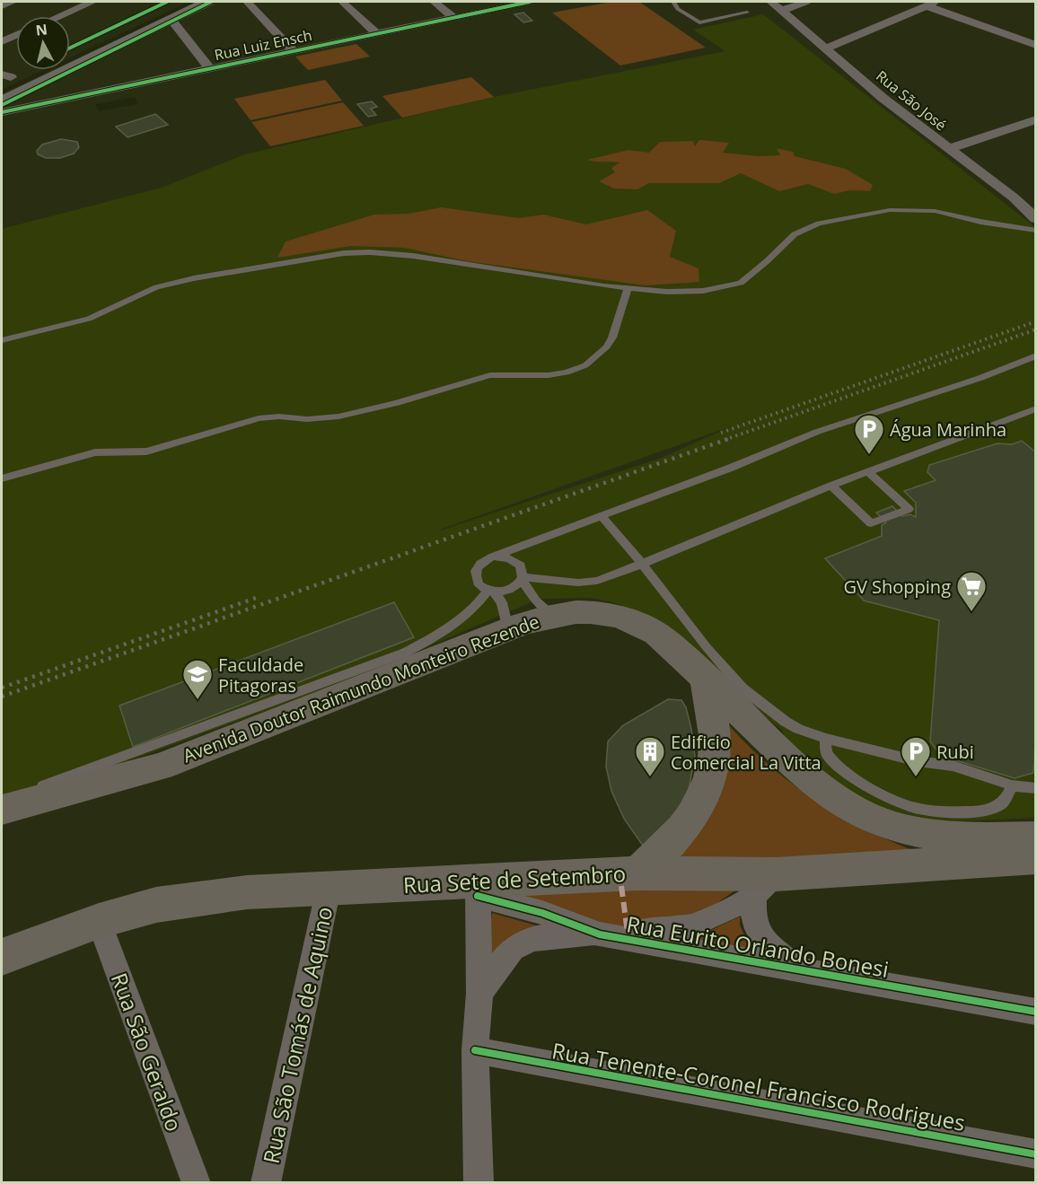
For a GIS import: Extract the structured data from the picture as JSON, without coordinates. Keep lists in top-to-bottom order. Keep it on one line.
{"streets":{"main road":["Avenida Doutor Raimundo Monteiro Rezende","Rua Sete de Setembro"],"street":["Rua Luiz Ensch","Rua São José","Rua Eurito Orlando Bonesi","Rua São Tomás de Aquino","Rua São Geraldo","Rua Tenente-Coronel Francisco Rodrigues"]},"crossings":[["Rua Sete de Setembro","Rua Eurito Orlando Bonesi"],["Rua Sete de Setembro","Rua São Tomás de Aquino"],["Rua Sete de Setembro","Rua São Geraldo"]],"places":{"parking":["Água Marinha","Rubi"],"supermarket":["GV Shopping"],"school or university":["Faculdade Pitagoras"],"building":["Edificio Comercial La Vitta"]},"north":"top"}
